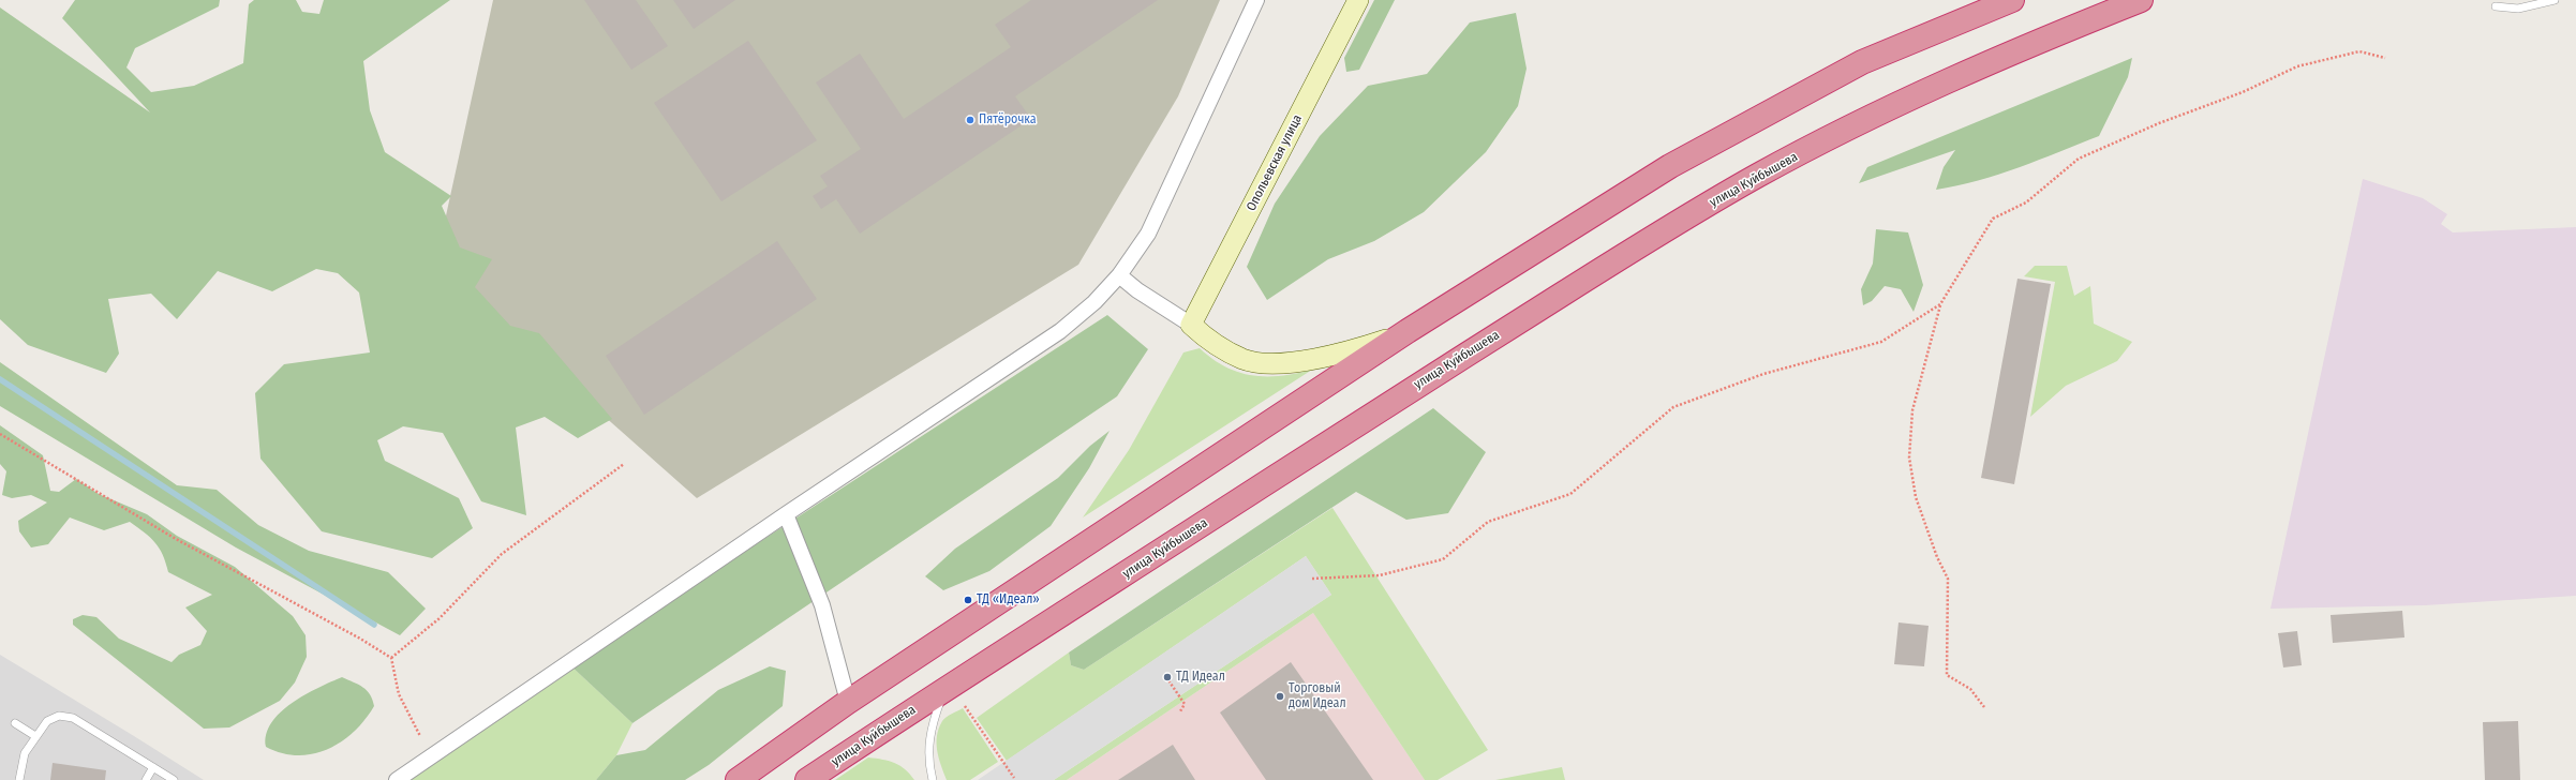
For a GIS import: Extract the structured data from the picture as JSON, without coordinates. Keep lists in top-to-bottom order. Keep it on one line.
{"streets":{"highway":["улица Куйбышева"],"street":["Опольевская улица"]},"places":["Пятёрочка","ТД «Идеал»","ТД Идеал","Торговый дом Идеал"]}
